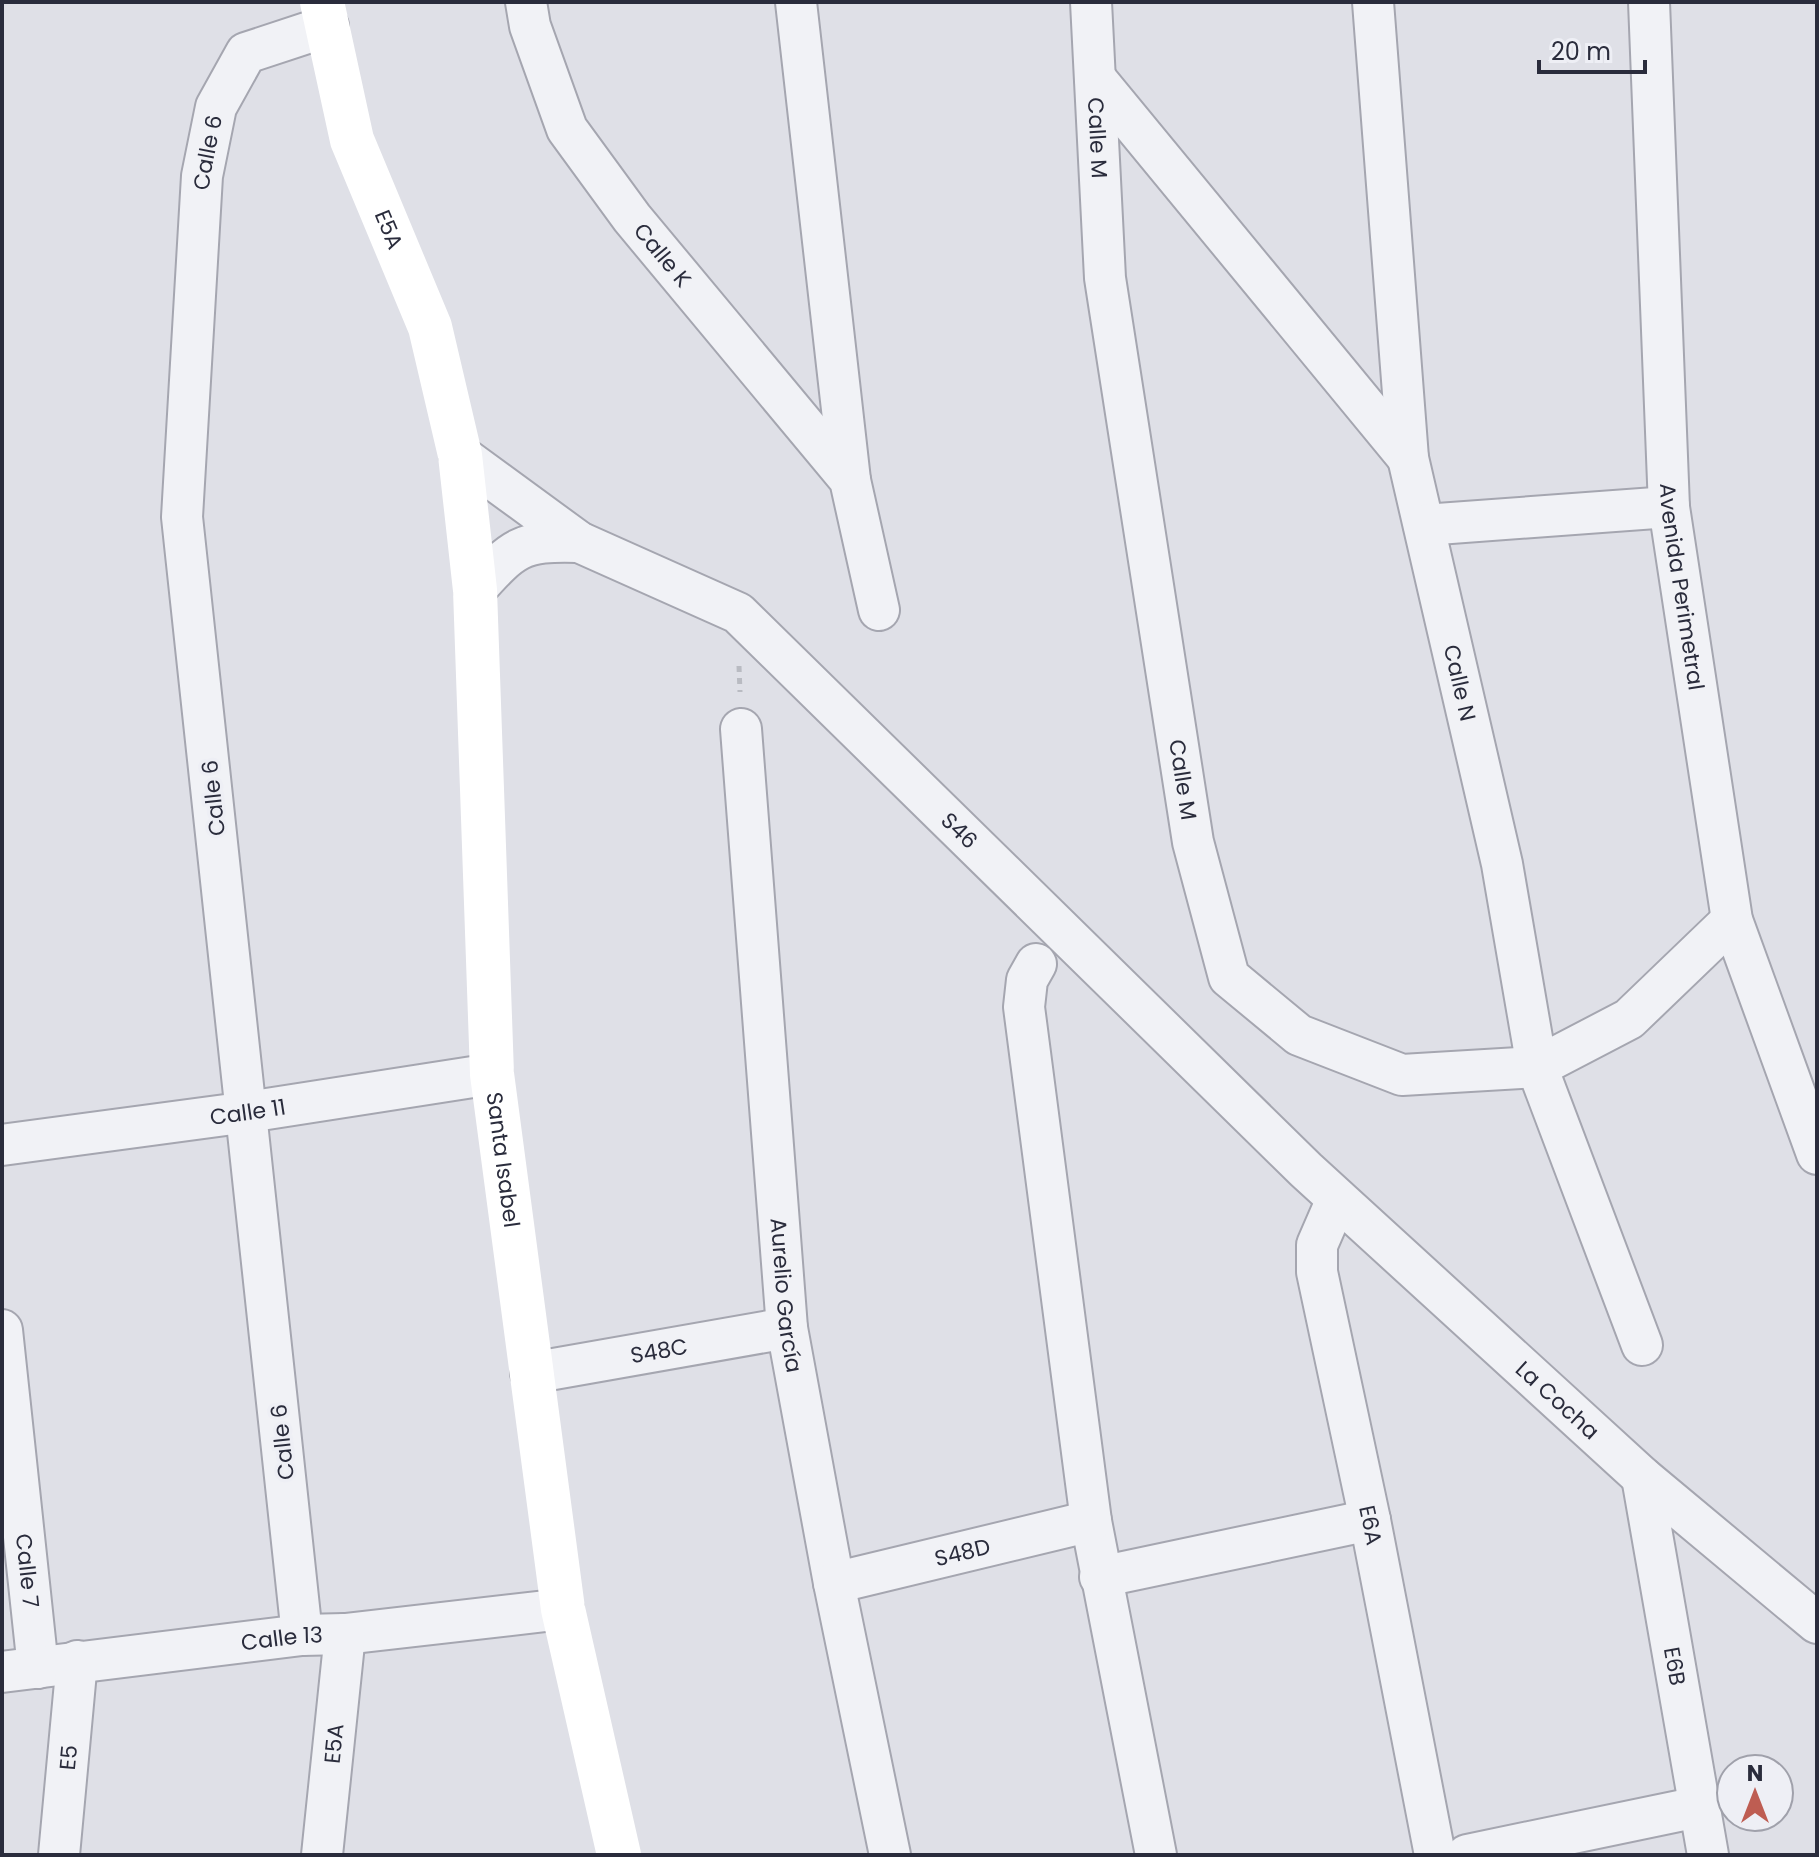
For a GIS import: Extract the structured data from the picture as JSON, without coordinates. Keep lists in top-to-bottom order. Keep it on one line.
{"streets":{"street":["Calle M","Calle 6","E5A","Calle K","Avenida Perimetral","Calle N","S46","Calle 11","Santa Isabel","Aurelio García","S48C","La Cocha","E6A","S48D","Calle 7","Calle 13","E6B","E5"]},"crossings":[["Calle M","Avenida Perimetral"],["Calle M","Calle N"],["Calle 6","E5A"],["Calle 6","Calle 11"],["Calle 6","Calle 13"],["E5A","S46"],["E5A","Santa Isabel"],["E5A","Calle 13"],["S46","Santa Isabel"],["S46","La Cocha"],["Calle 11","Santa Isabel"],["Santa Isabel","S48C"],["Santa Isabel","Calle 13"],["Aurelio García","S48C"],["Aurelio García","S48D"],["La Cocha","E6A"],["La Cocha","E6B"],["Calle 7","Calle 13"],["Calle 13","E5"]],"scale_bar":"20 m","north":"top"}
